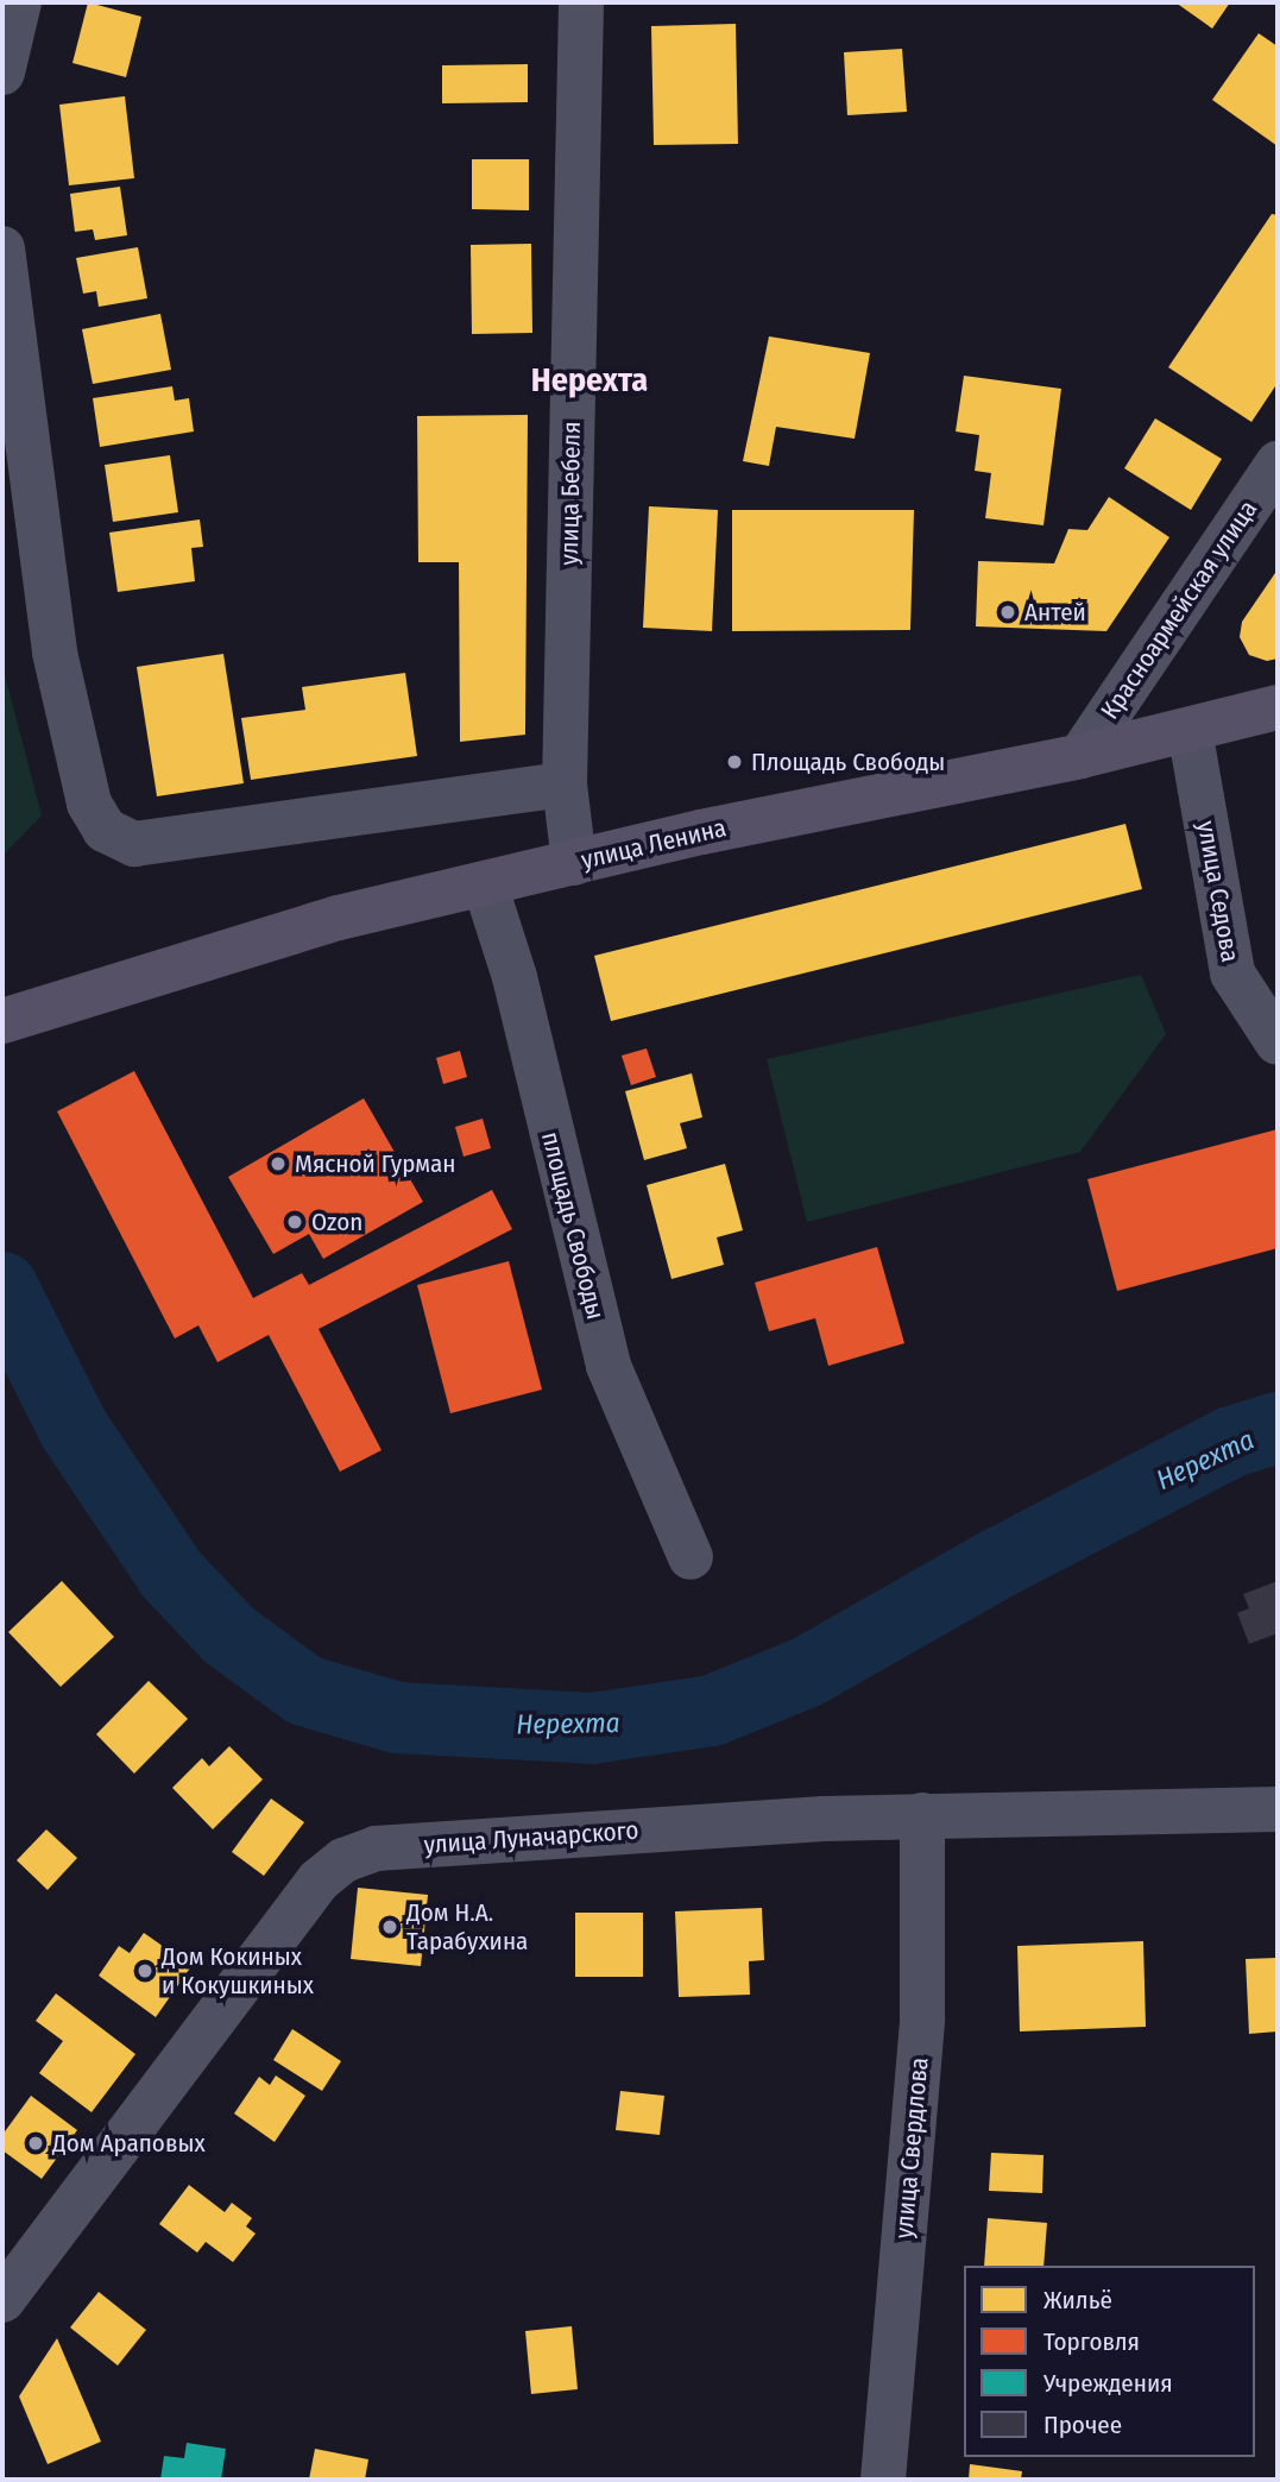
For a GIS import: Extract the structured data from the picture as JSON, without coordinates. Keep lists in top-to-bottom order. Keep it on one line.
{"streets":{"main road":["улица Ленина"],"street":["улица Бебеля","Красноармейская улица","улица Седова","площадь Свободы","улица Луначарского","улица Свердлова"]},"crossings":[["улица Бебеля","улица Ленина"],["Красноармейская улица","улица Ленина"],["улица Ленина","улица Седова"],["улица Ленина","площадь Свободы"],["улица Луначарского","улица Свердлова"]],"districts":["Нерехта"],"water":["Нерехта"],"places":["Антей","Площадь Свободы","Мясной Гурман","Ozon","Дом Н.А. Тарабухина","Дом Кокиных и Кокушкиных","Дом Араповых"],"legend":["Жильё","Торговля","Учреждения","Прочее"]}
